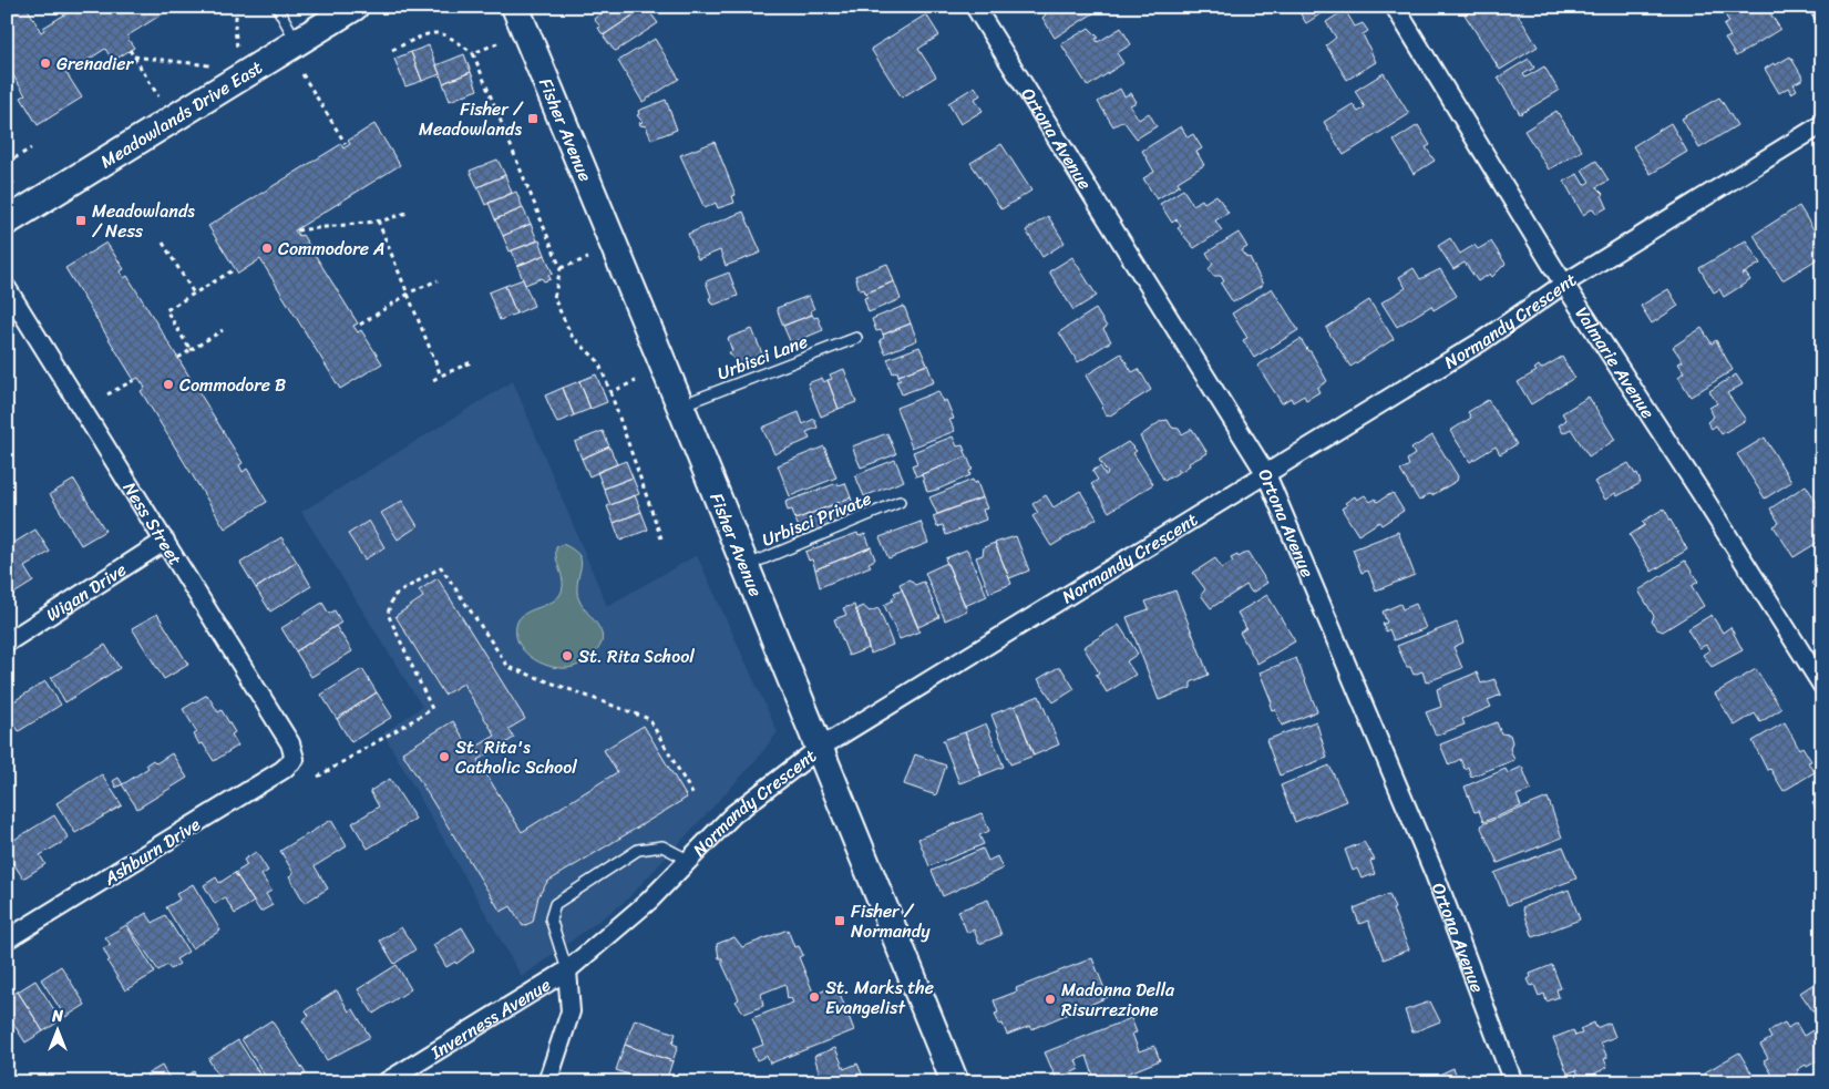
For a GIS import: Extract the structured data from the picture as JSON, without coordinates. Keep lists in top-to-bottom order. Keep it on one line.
{"streets":{"main road":["Meadowlands Drive East","Fisher Avenue"],"street":["Ortona Avenue","Normandy Crescent","Valmarie Avenue","Ness Street","Wigan Drive","Ashburn Drive","Inverness Avenue"],"lane":["Urbisci Lane","Urbisci Private"]},"crossings":[["Fisher Avenue","Normandy Crescent"],["Fisher Avenue","Urbisci Lane"],["Fisher Avenue","Urbisci Private"],["Ortona Avenue","Normandy Crescent"],["Normandy Crescent","Valmarie Avenue"],["Normandy Crescent","Inverness Avenue"],["Ness Street","Wigan Drive"],["Ness Street","Ashburn Drive"]],"places":{"other":["Grenadier","Commodore A","Commodore B","St. Rita School","St. Rita's Catholic School","St. Marks the Evangelist","Madonna Della Risurrezione"],"transit":["Fisher / Meadowlands","Meadowlands / Ness","Fisher / Normandy"]},"north":"top"}
